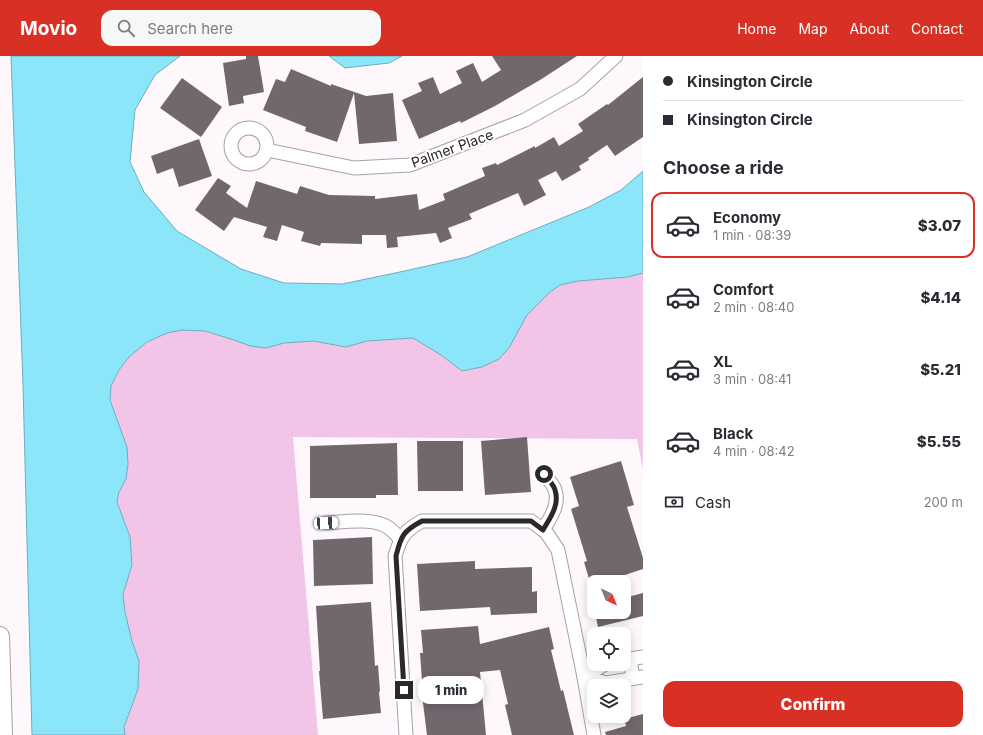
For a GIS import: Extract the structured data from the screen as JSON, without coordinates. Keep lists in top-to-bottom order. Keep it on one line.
{"streets":{"street":["Palmer Place"]},"north":"bottom right","page":{"header":"Movio","search":"Search here","nav":["Home","Map","About","Contact"],"banner":["Kinsington Circle","Kinsington Circle"],"heading":"Choose a ride","list":[{"name":"Economy","note":"1 min · 08:39","value":"$3.07"},{"name":"Comfort","note":"2 min · 08:40","value":"$4.14"},{"name":"XL","note":"3 min · 08:41","value":"$5.21"},{"name":"Black","note":"4 min · 08:42","value":"$5.55"}],"pay":["Cash","200 m"],"buttons":"Confirm","bubble":"1 min"}}
